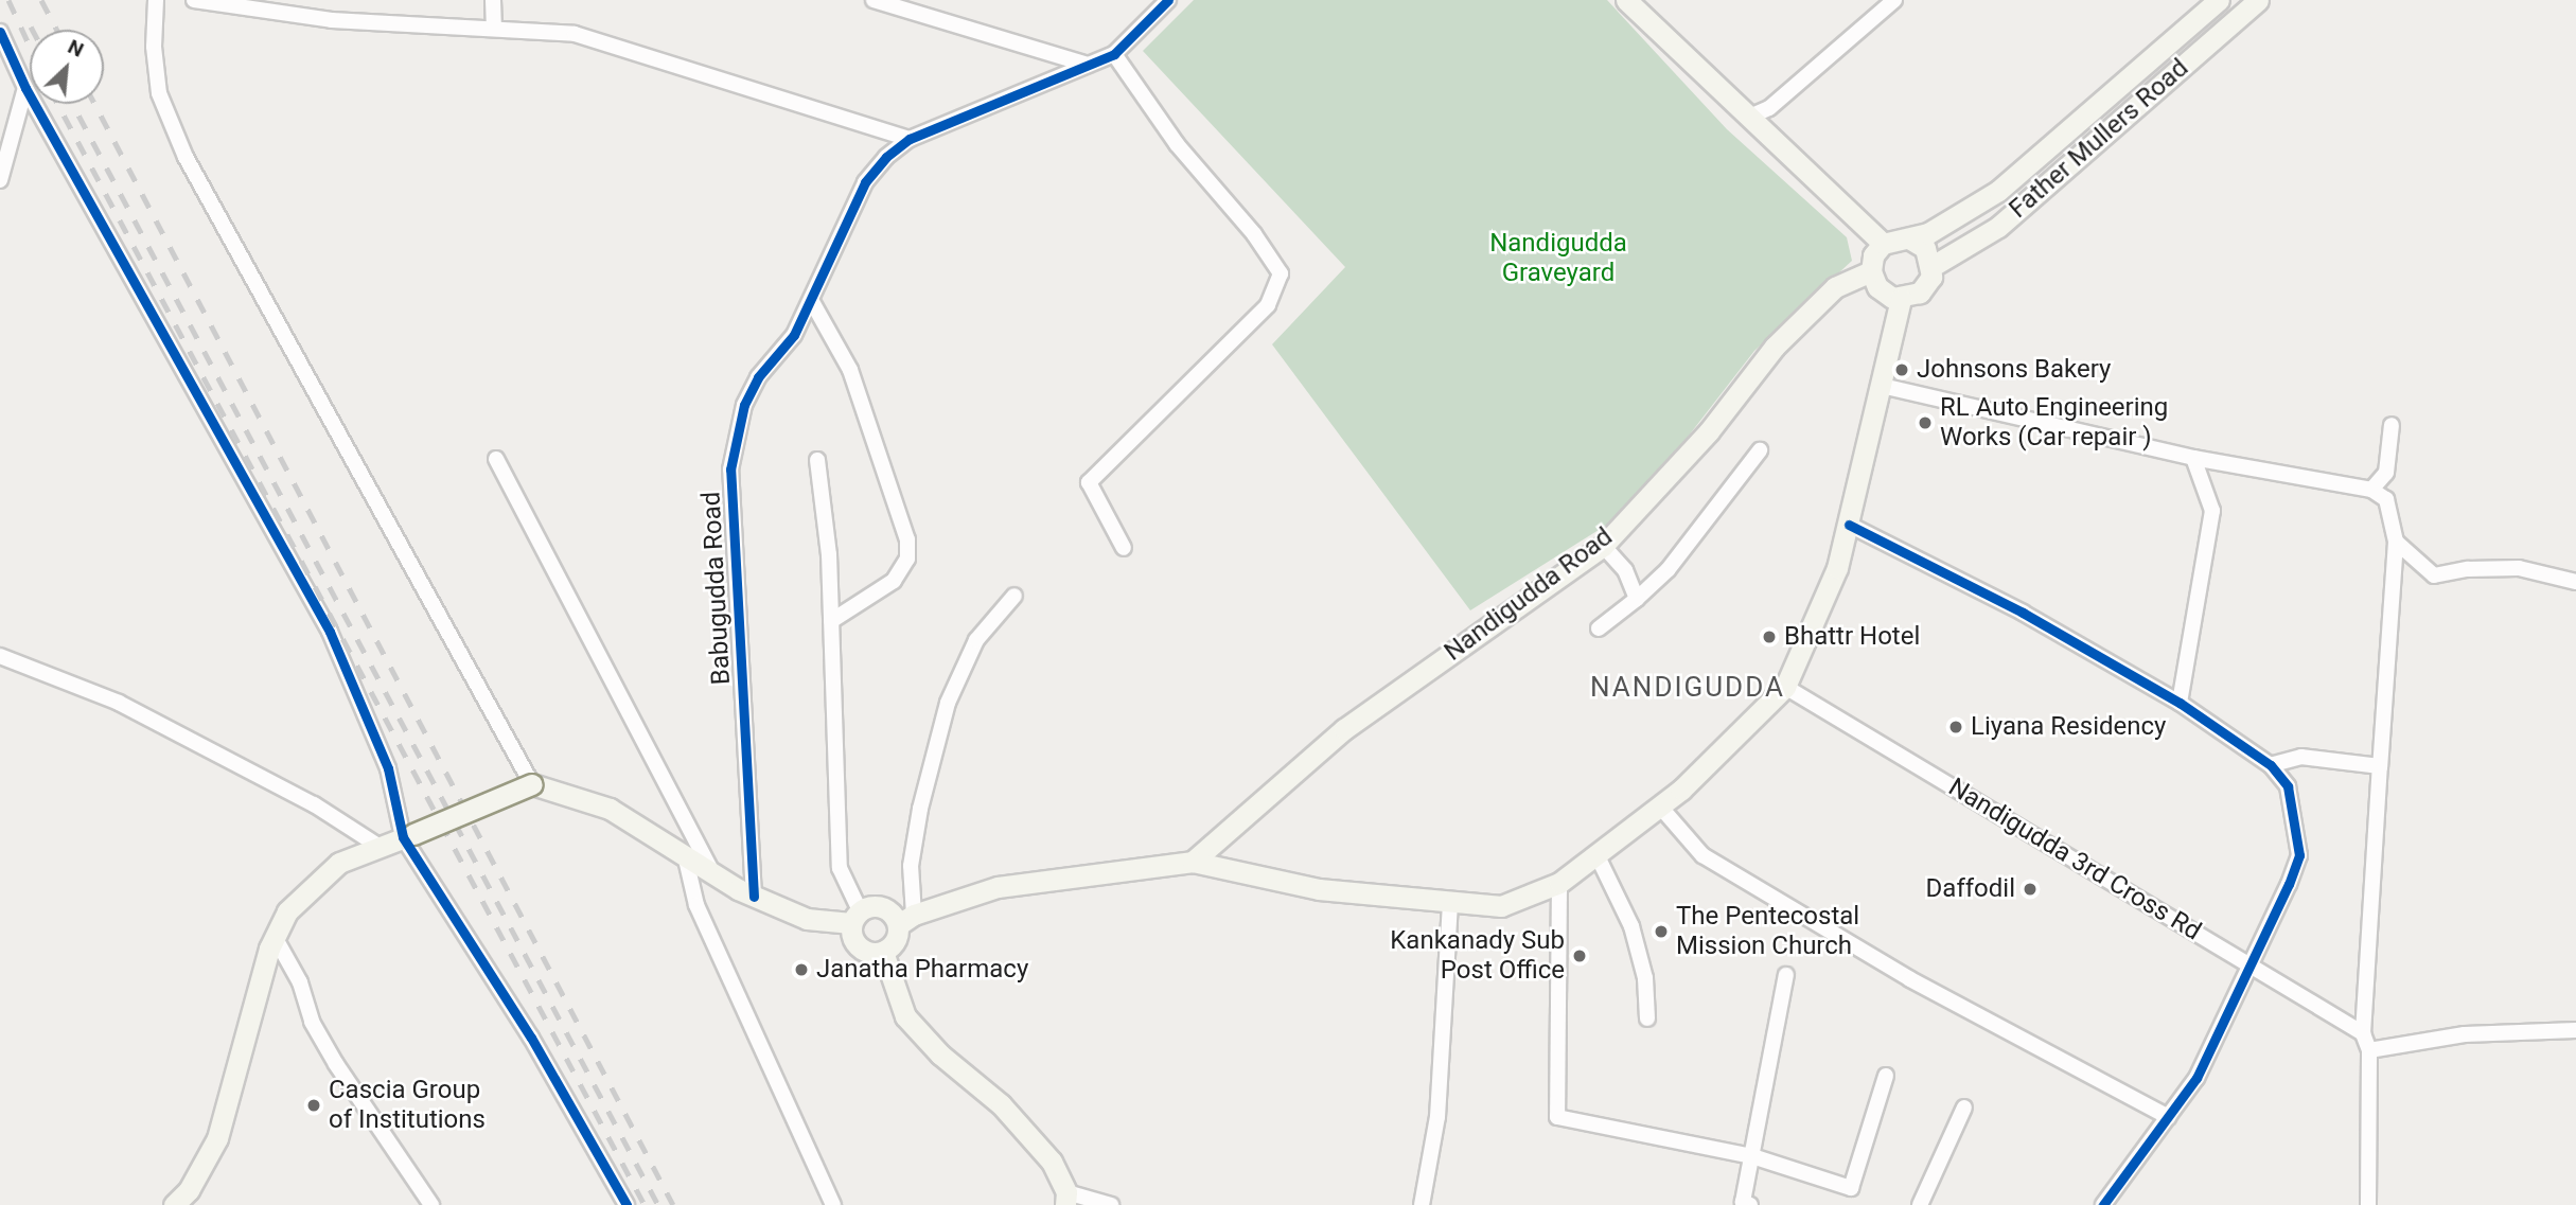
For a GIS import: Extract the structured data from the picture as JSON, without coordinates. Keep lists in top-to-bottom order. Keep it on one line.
{"streets":{"main road":["Father Mullers Road","Nandigudda Road"],"street":["Babugudda Road","Nandigudda 3rd Cross Rd"]},"crossings":[["Father Mullers Road","Nandigudda Road"]],"districts":["NANDIGUDDA"],"parks":["Nandigudda Graveyard"],"places":["Johnsons Bakery","RL Auto Engineering Works (Car repair )","Bhattr Hotel","Liyana Residency","Daffodil","The Pentecostal Mission Church","Kankanady Sub Post Office","Janatha Pharmacy","Cascia Group of Institutions"],"north":"top right"}
